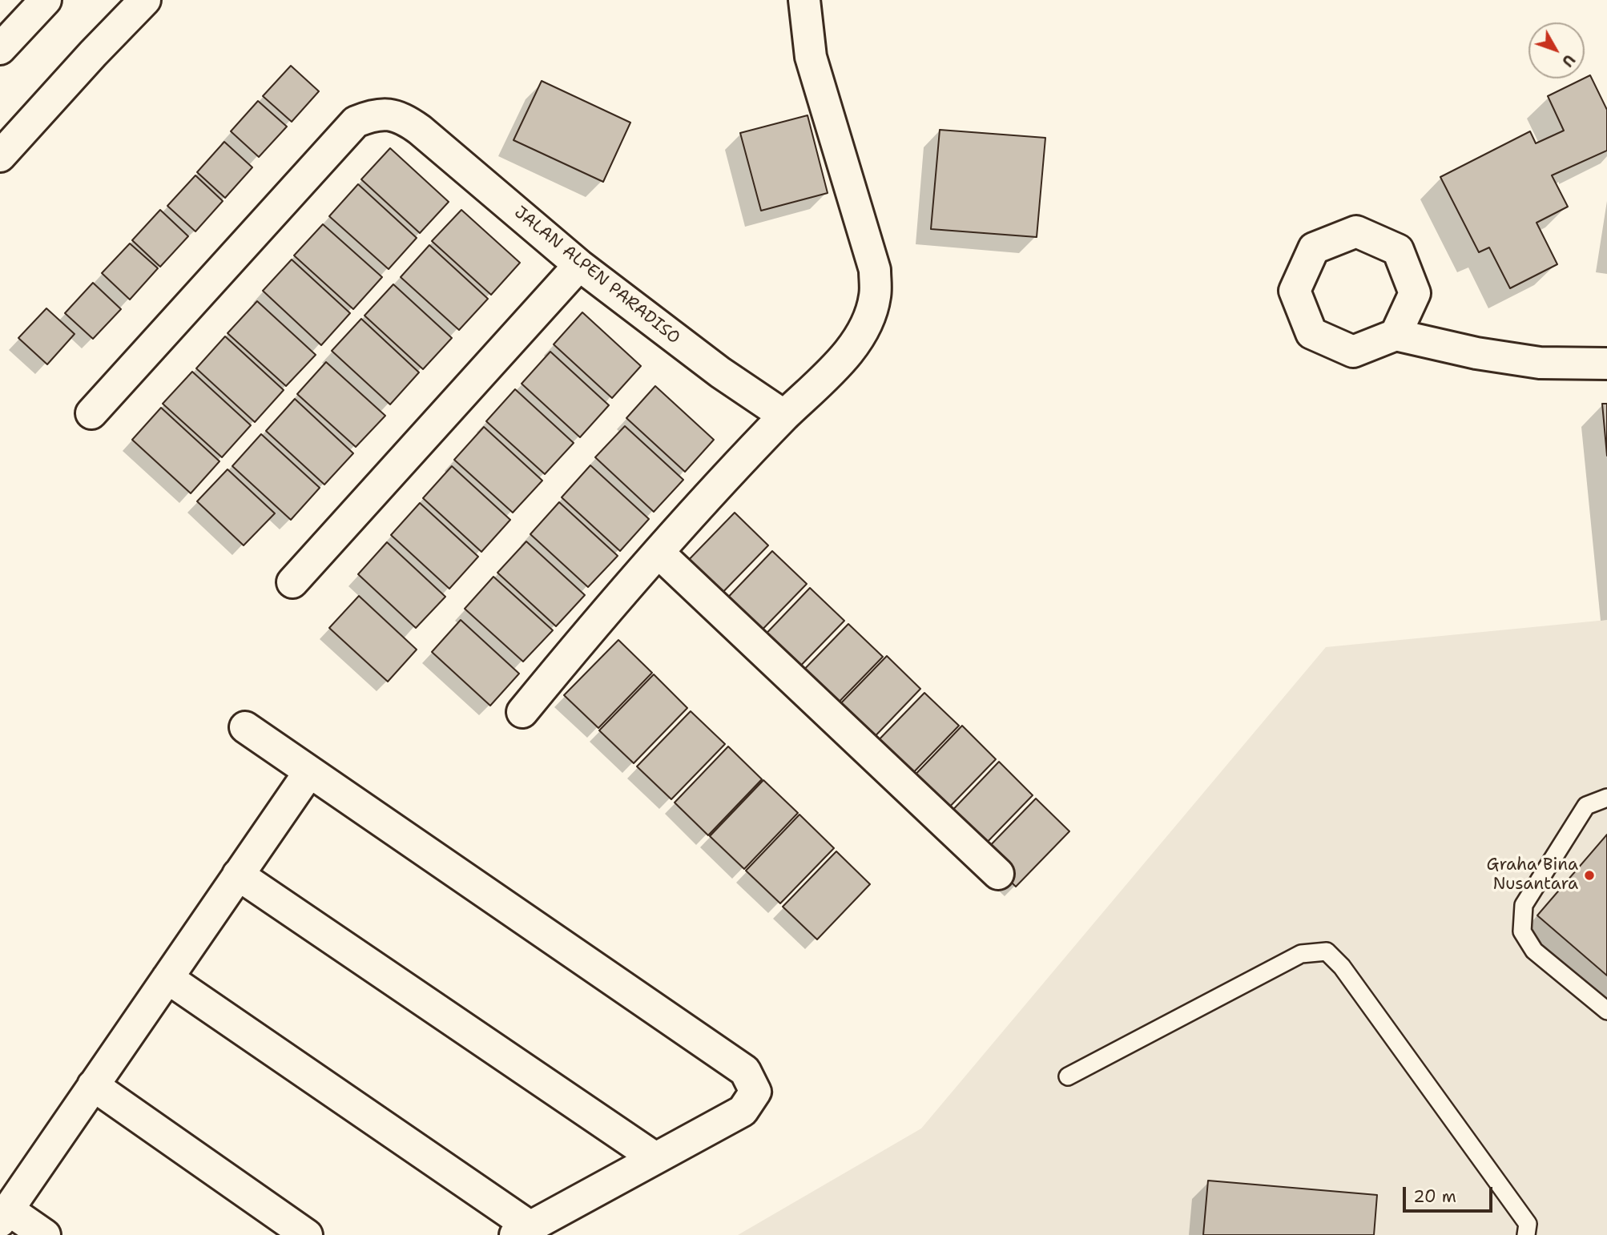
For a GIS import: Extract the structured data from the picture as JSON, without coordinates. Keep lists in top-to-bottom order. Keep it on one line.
{"streets":{"street":["JALAN ALPEN PARADISO"]},"places":["Graha Bina Nusantara"],"scale_bar":"20 m","north":"bottom right"}
